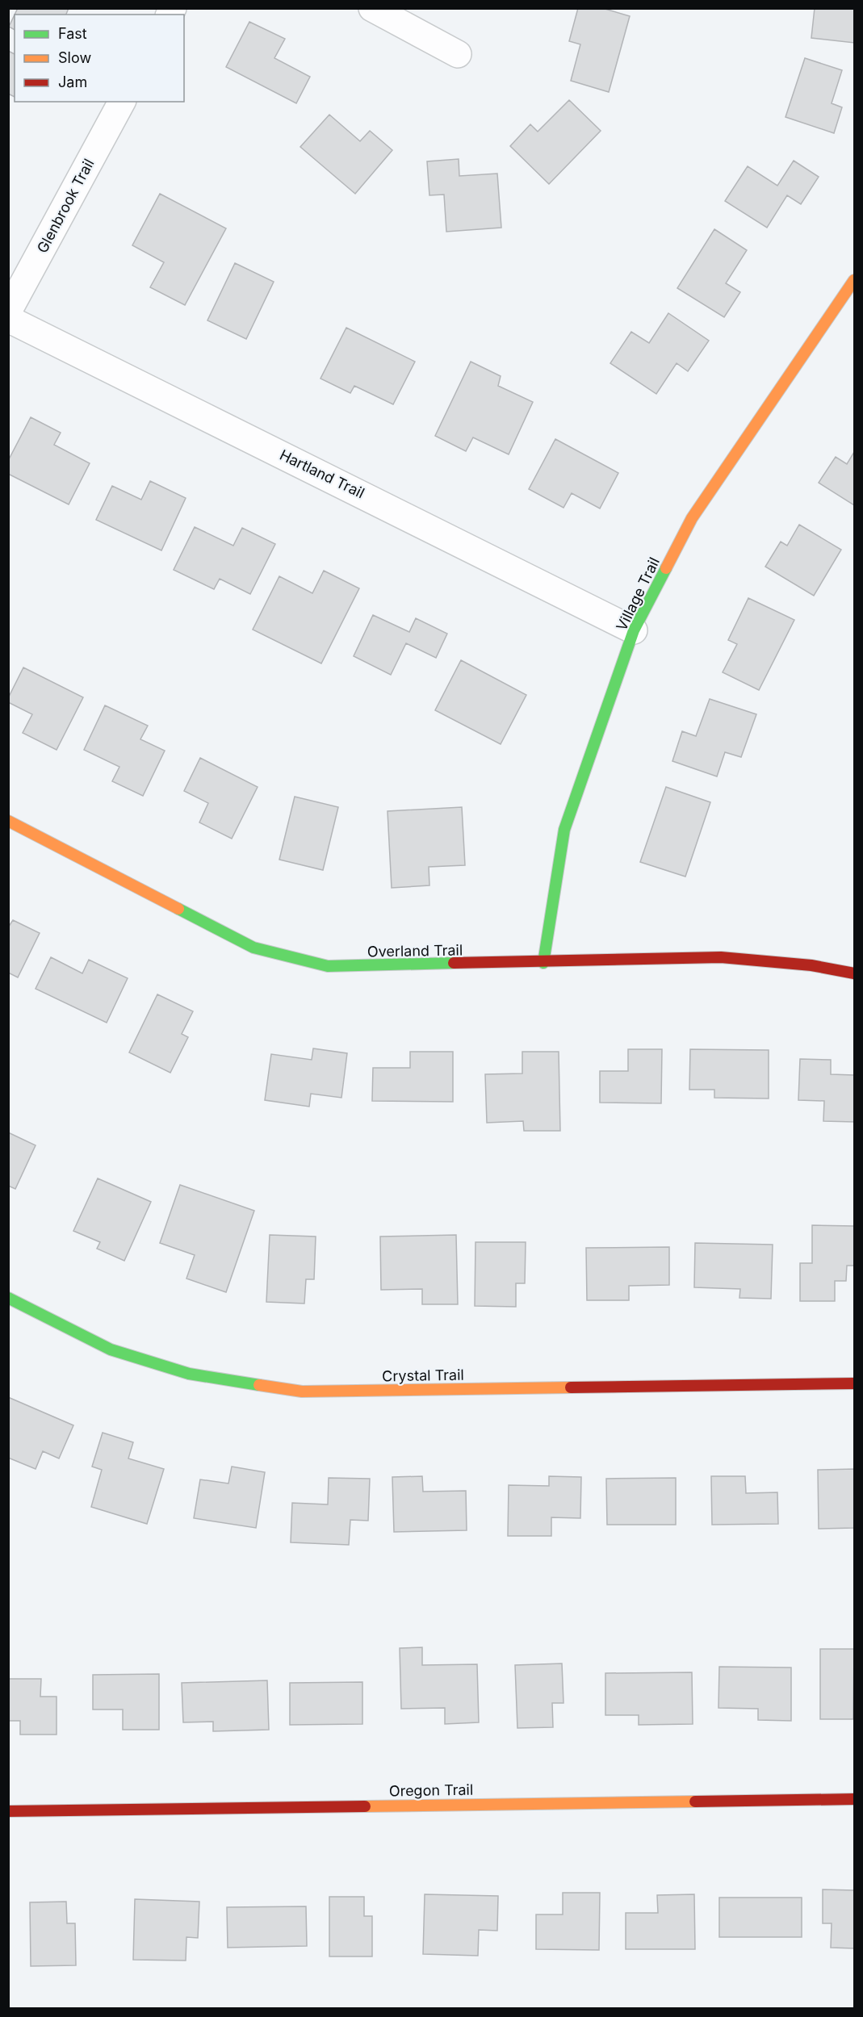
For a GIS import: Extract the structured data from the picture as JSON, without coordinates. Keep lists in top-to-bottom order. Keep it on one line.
{"streets":{"street":["Glenbrook Trail","Hartland Trail","Village Trail","Overland Trail","Crystal Trail","Oregon Trail"]},"crossings":[["Hartland Trail","Village Trail"],["Village Trail","Overland Trail"]],"legend":["Fast","Slow","Jam"]}
